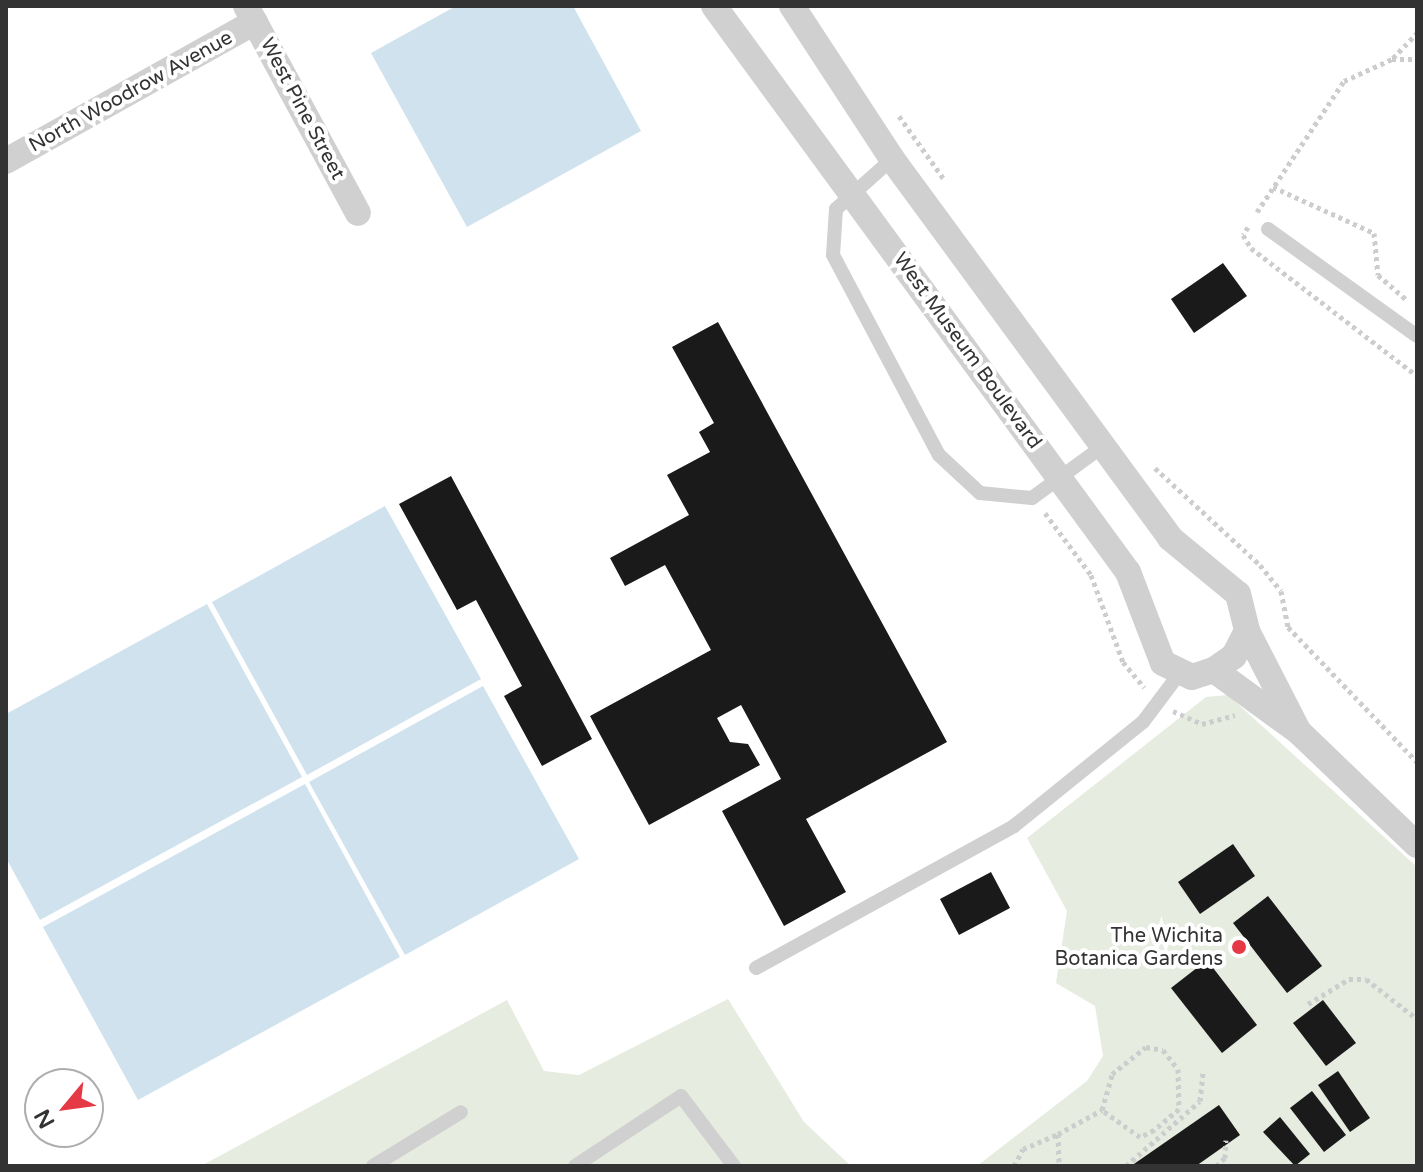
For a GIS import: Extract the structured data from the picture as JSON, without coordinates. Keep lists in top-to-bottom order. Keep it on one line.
{"streets":{"street":["North Woodrow Avenue","West Pine Street","West Museum Boulevard"]},"crossings":[["North Woodrow Avenue","West Pine Street"]],"places":["The Wichita Botanica Gardens"],"north":"bottom left"}
